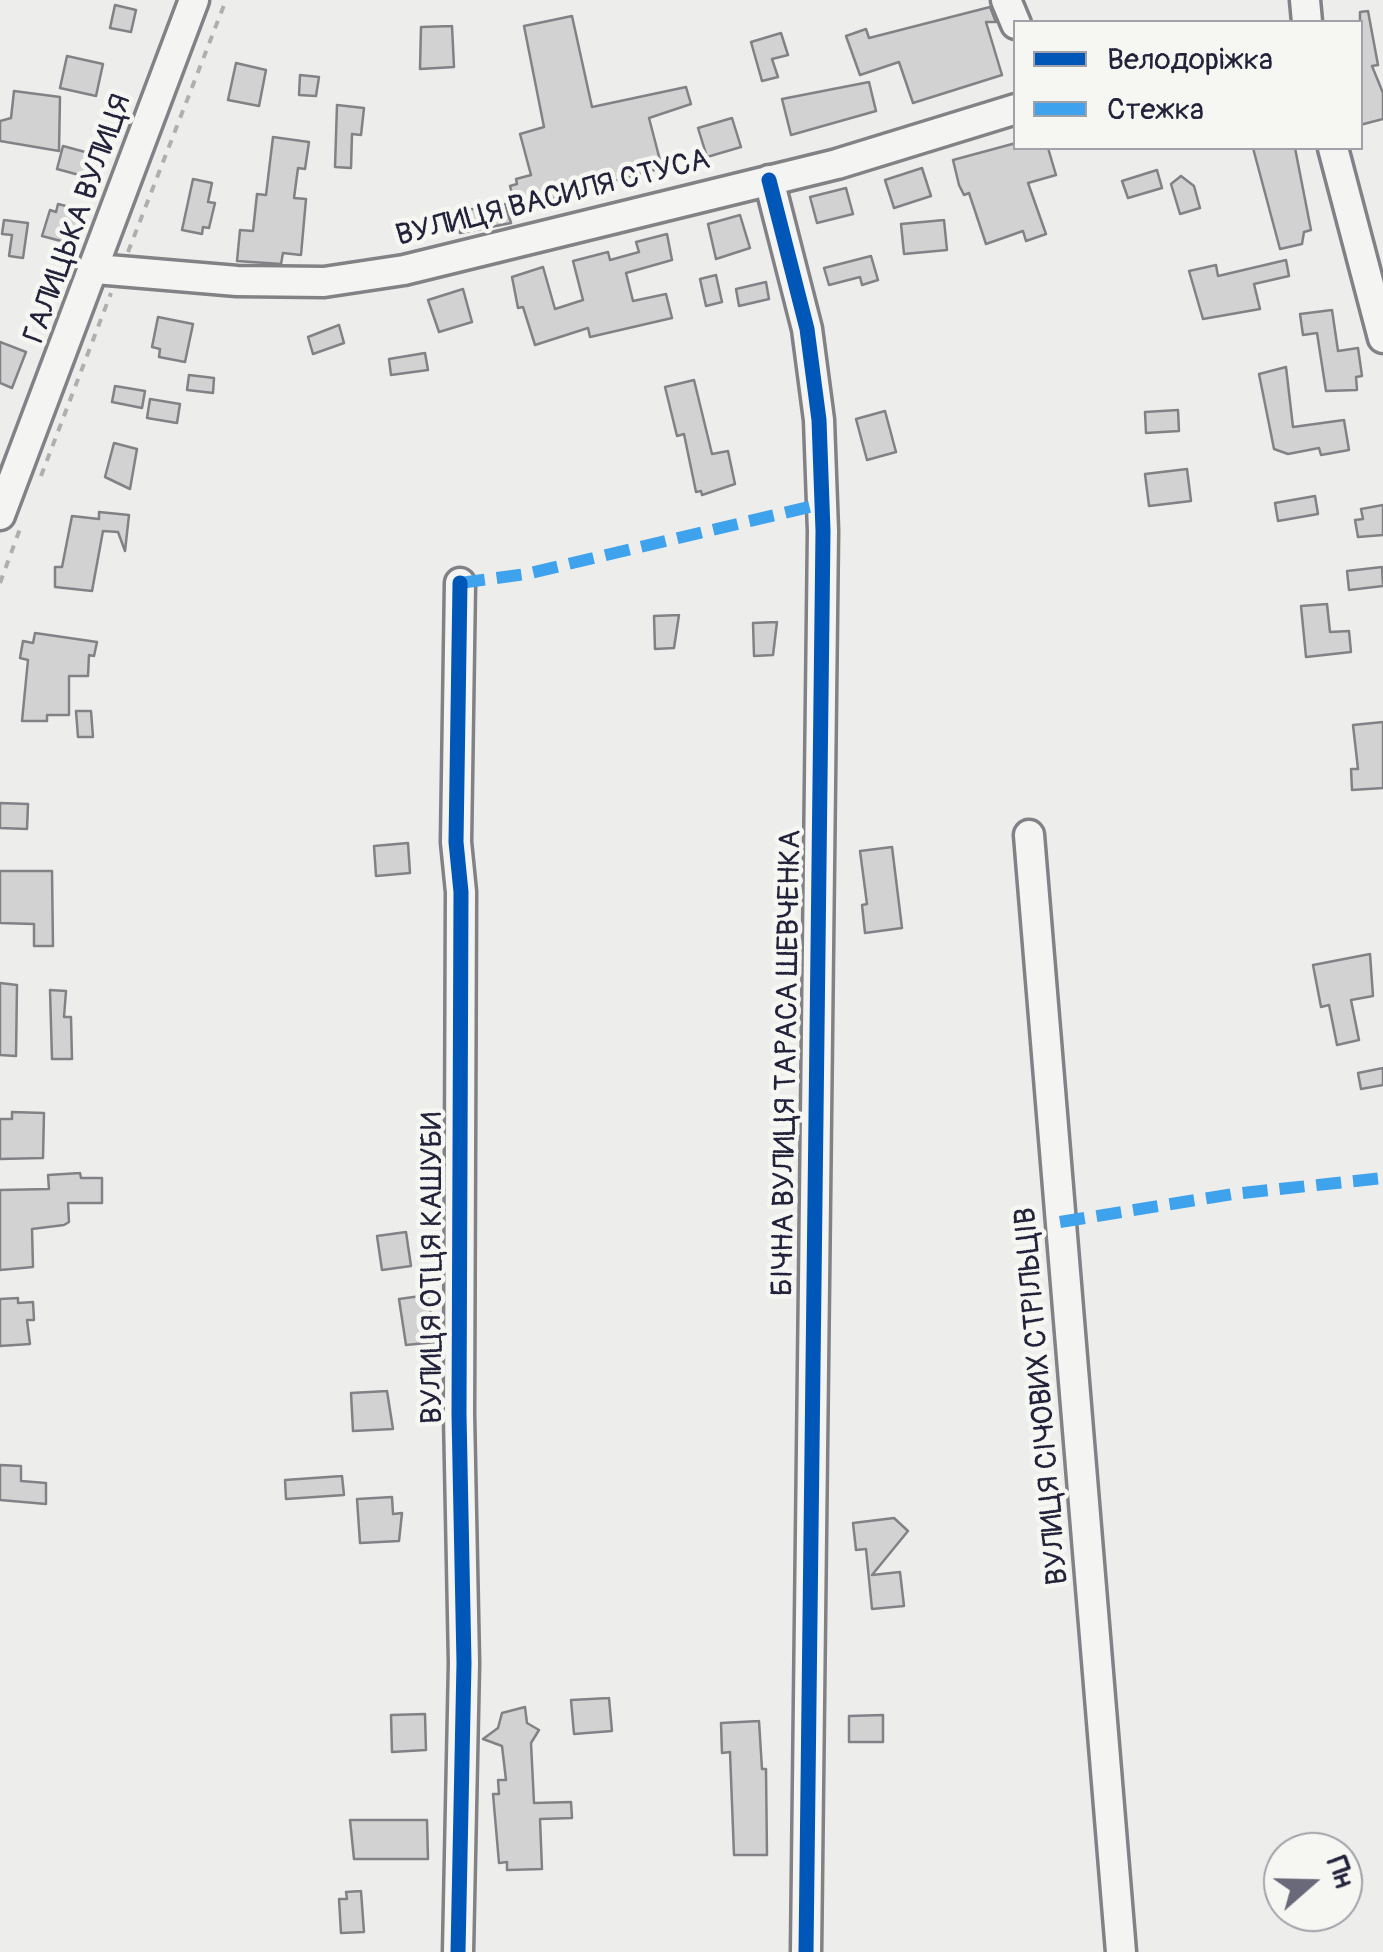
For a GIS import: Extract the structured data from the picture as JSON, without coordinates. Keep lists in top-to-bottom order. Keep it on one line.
{"streets":{"street":["ВУЛИЦЯ ВАСИЛЯ СТУСА","ГАЛИЦЬКА ВУЛИЦЯ","БІЧНА ВУЛИЦЯ ТАРАСА ШЕВЧЕНКА","ВУЛИЦЯ ОТЦЯ КАШУБИ","ВУЛИЦЯ СІЧОВИХ СТРІЛЬЦІВ"]},"crossings":[["ВУЛИЦЯ ВАСИЛЯ СТУСА","ГАЛИЦЬКА ВУЛИЦЯ"],["ВУЛИЦЯ ВАСИЛЯ СТУСА","БІЧНА ВУЛИЦЯ ТАРАСА ШЕВЧЕНКА"]],"legend":["Велодоріжка","Стежка"],"north":"right"}
